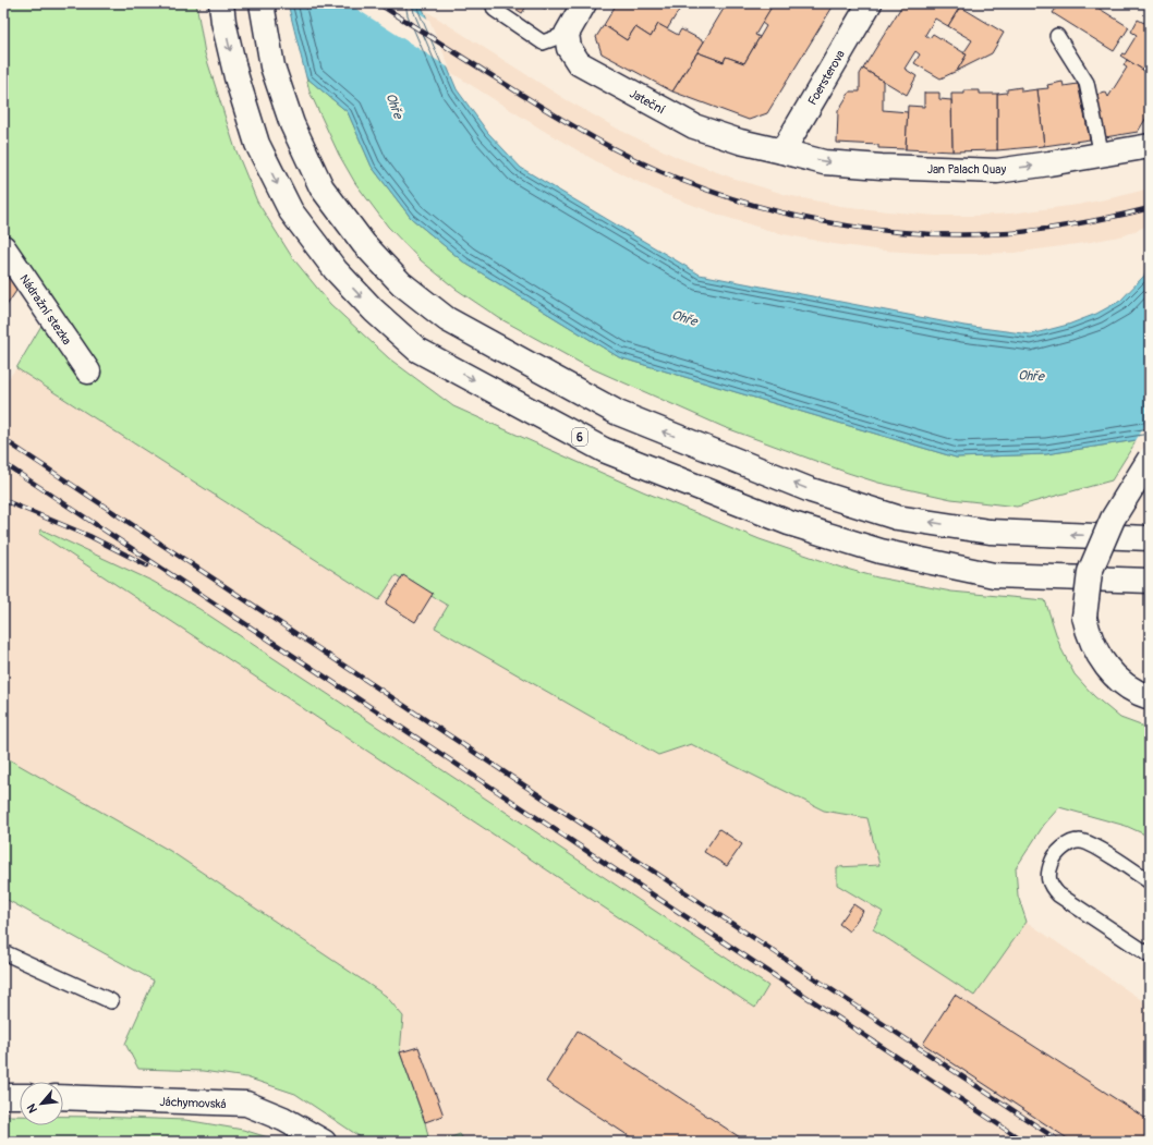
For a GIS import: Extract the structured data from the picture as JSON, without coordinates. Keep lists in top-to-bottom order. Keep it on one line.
{"streets":{"main road":["Foersterova","Jateční","Jan Palach Quay","Nádražní stezka","6","Jáchymovská"]},"crossings":[["Foersterova","Jateční"],["Foersterova","Jan Palach Quay"],["Jateční","Jan Palach Quay"]],"one_way":["Jan Palach Quay"],"water":["Ohře"],"north":"bottom left"}
